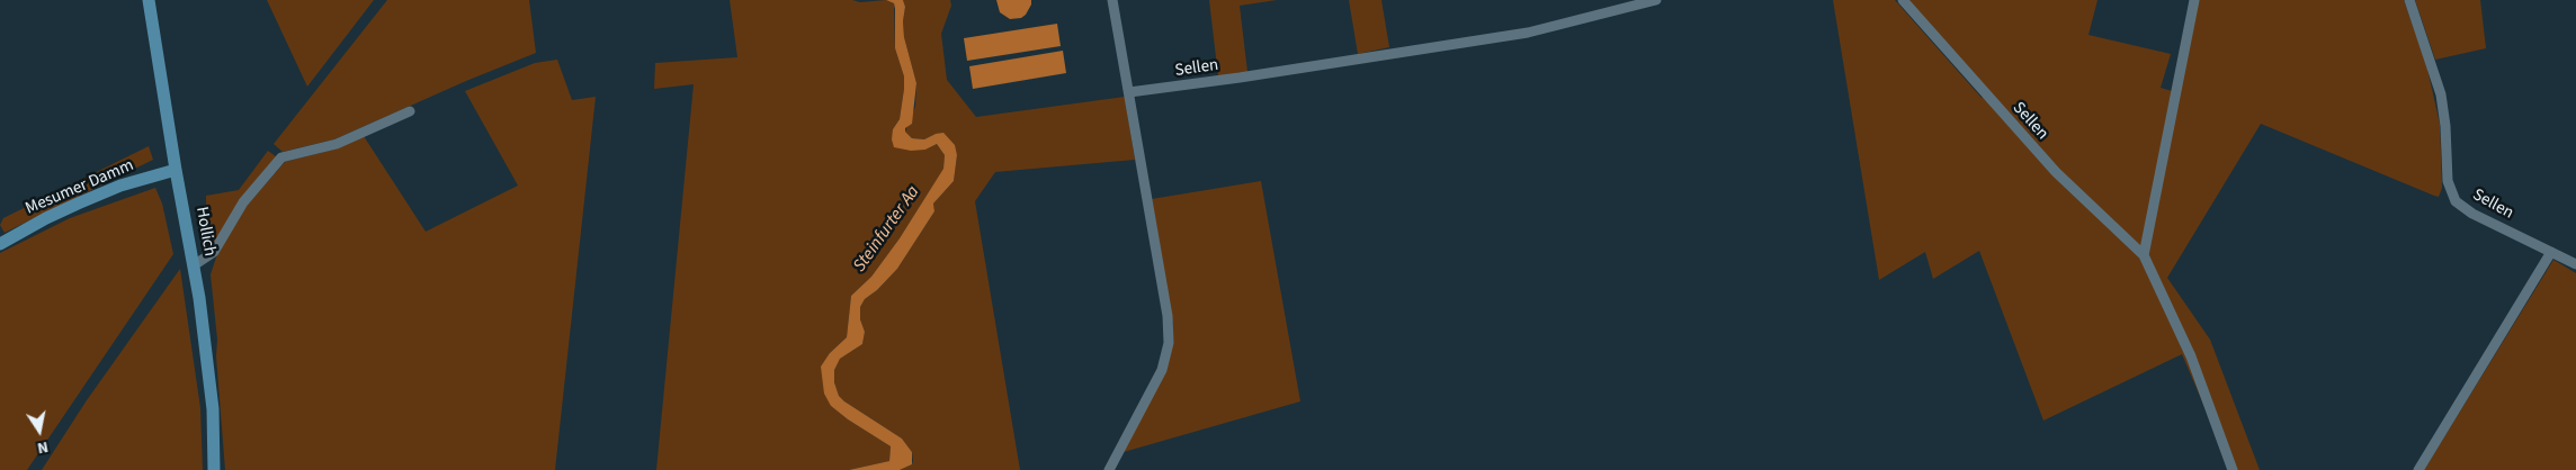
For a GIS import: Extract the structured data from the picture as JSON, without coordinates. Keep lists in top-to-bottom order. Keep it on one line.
{"streets":{"main road":["Mesumer Damm","Hollich"],"street":["Sellen"]},"crossings":[["Mesumer Damm","Hollich"]],"water":["Steinfurter Aa"],"north":"bottom"}
